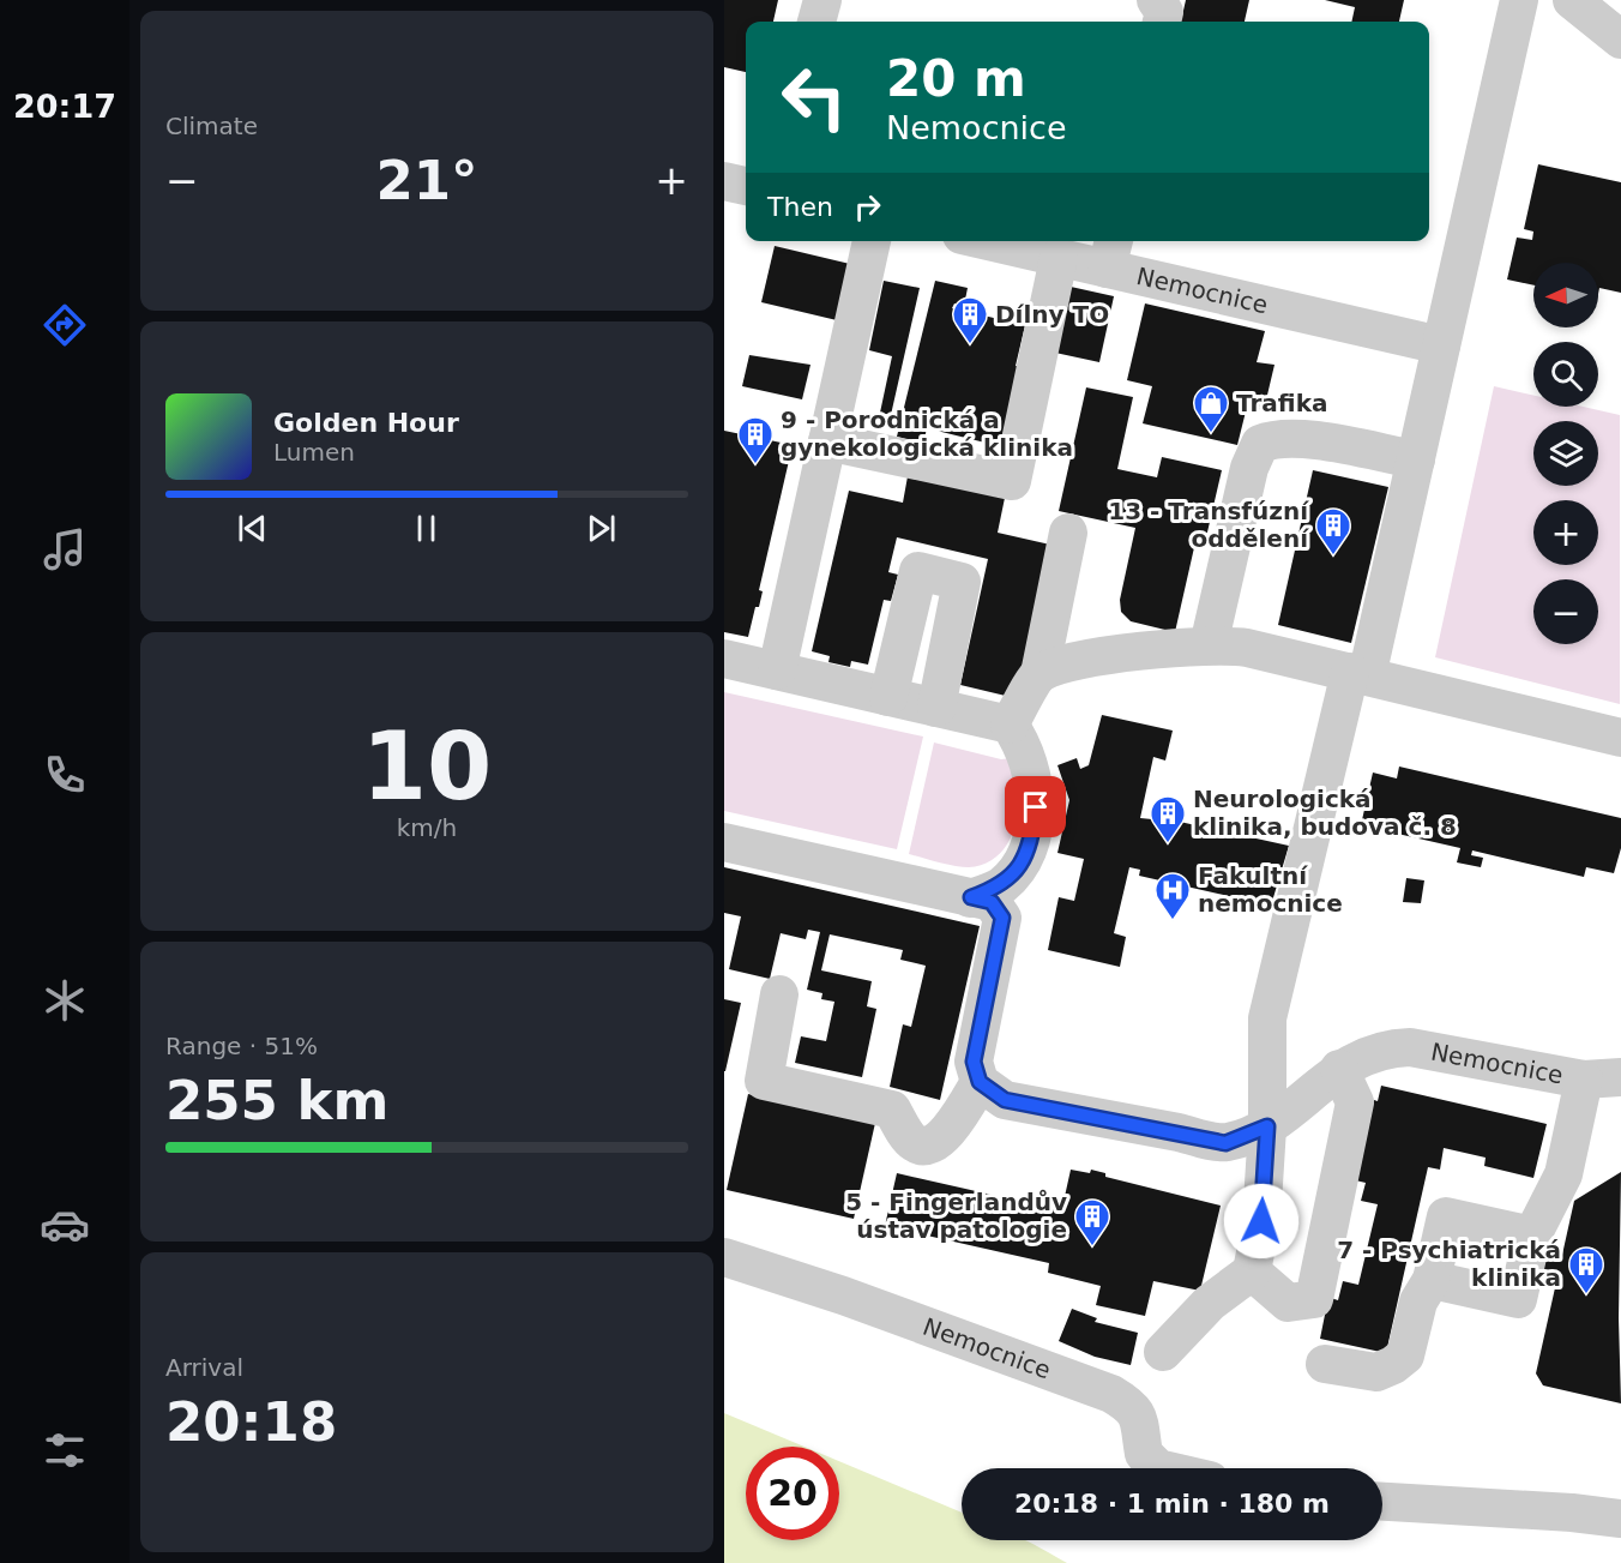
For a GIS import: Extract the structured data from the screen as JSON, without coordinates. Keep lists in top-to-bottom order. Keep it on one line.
{"streets":{"street":["Nemocnice"]},"places":{"building":["Dílny TO","9 - Porodnická a gynekologická klinika","13 - Transfúzní oddělení","Neurologická klinika, budova č. 8","5 - Fingerlandův ústav patologie","7 - Psychiatrická klinika"],"shop":["Trafika"],"hospital":["Fakultní nemocnice"]},"north":"left","page":{"tabs":"20:17","tile":["Climate",["10","km/h"],["Range · 51%","255 km"],["Arrival","20:18"]],"turn":["20 m","Nemocnice"],"heat":["−","21°","+"],"then":"Then","map_buttons":["+","−"],"song":["Golden Hour","Lumen"],"limit":"20","trip":"20:18 · 1 min · 180 m"}}
